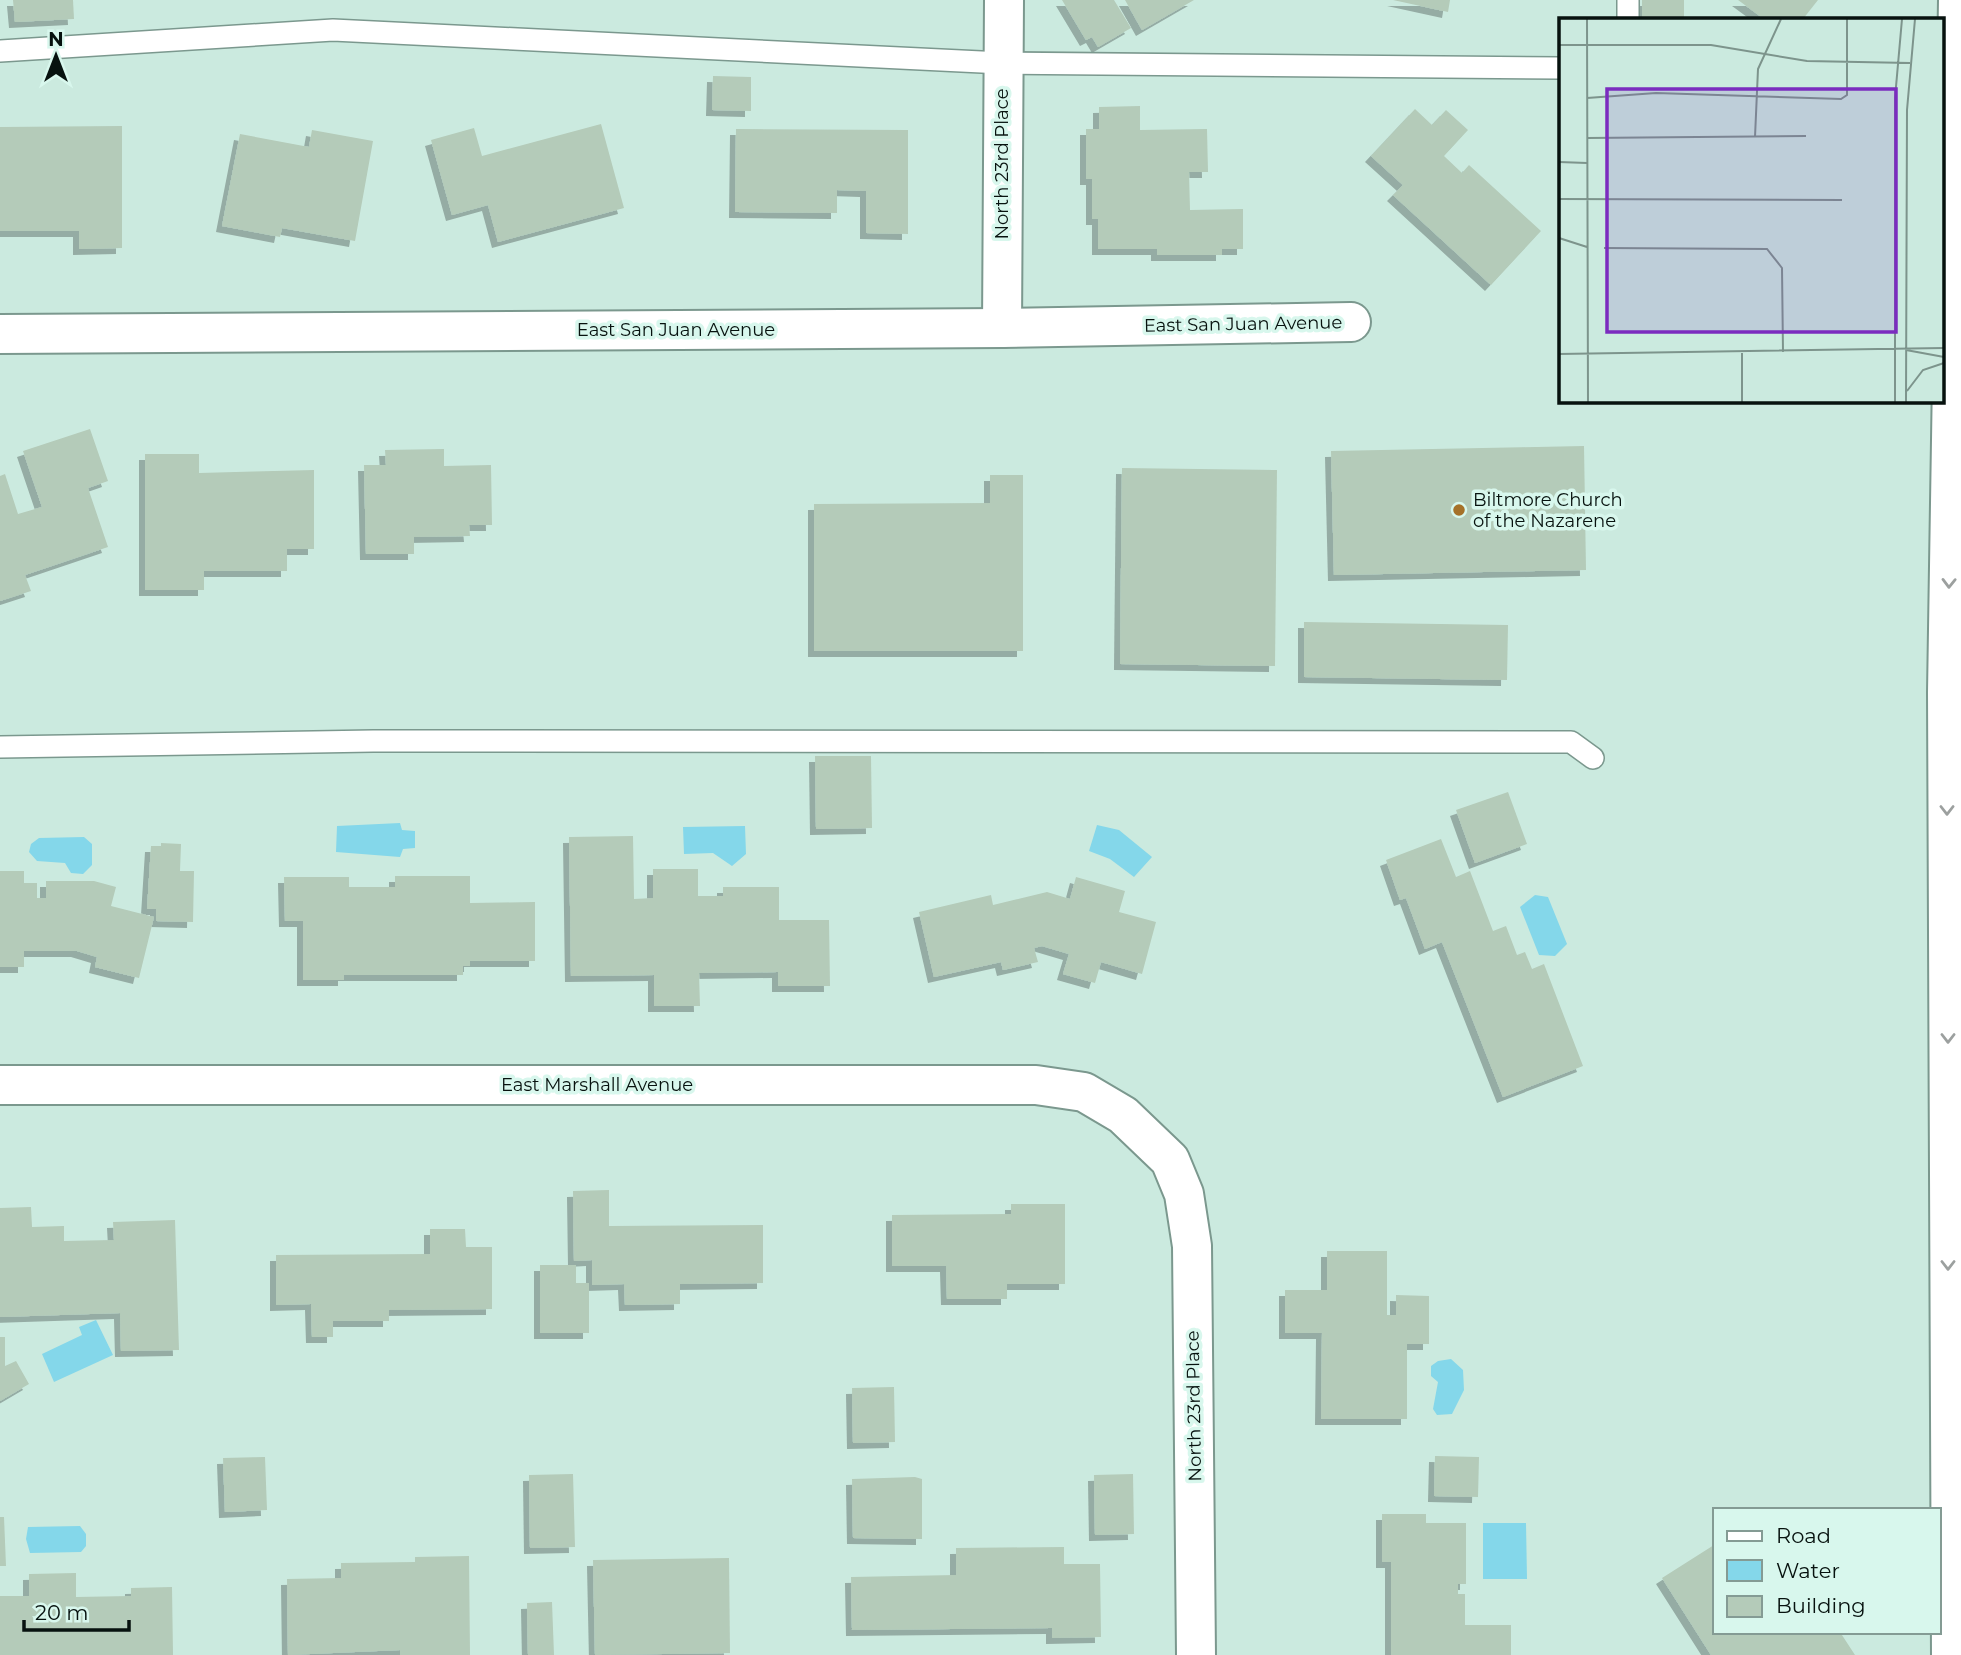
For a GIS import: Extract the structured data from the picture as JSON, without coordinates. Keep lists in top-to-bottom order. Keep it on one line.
{"streets":{"street":["North 23rd Place","East San Juan Avenue","East Marshall Avenue"]},"crossings":[["North 23rd Place","East San Juan Avenue"],["North 23rd Place","East Marshall Avenue"]],"places":["Biltmore Church of the Nazarene"],"legend":["Road","Water","Building"],"scale_bar":"20 m","north":"top"}
